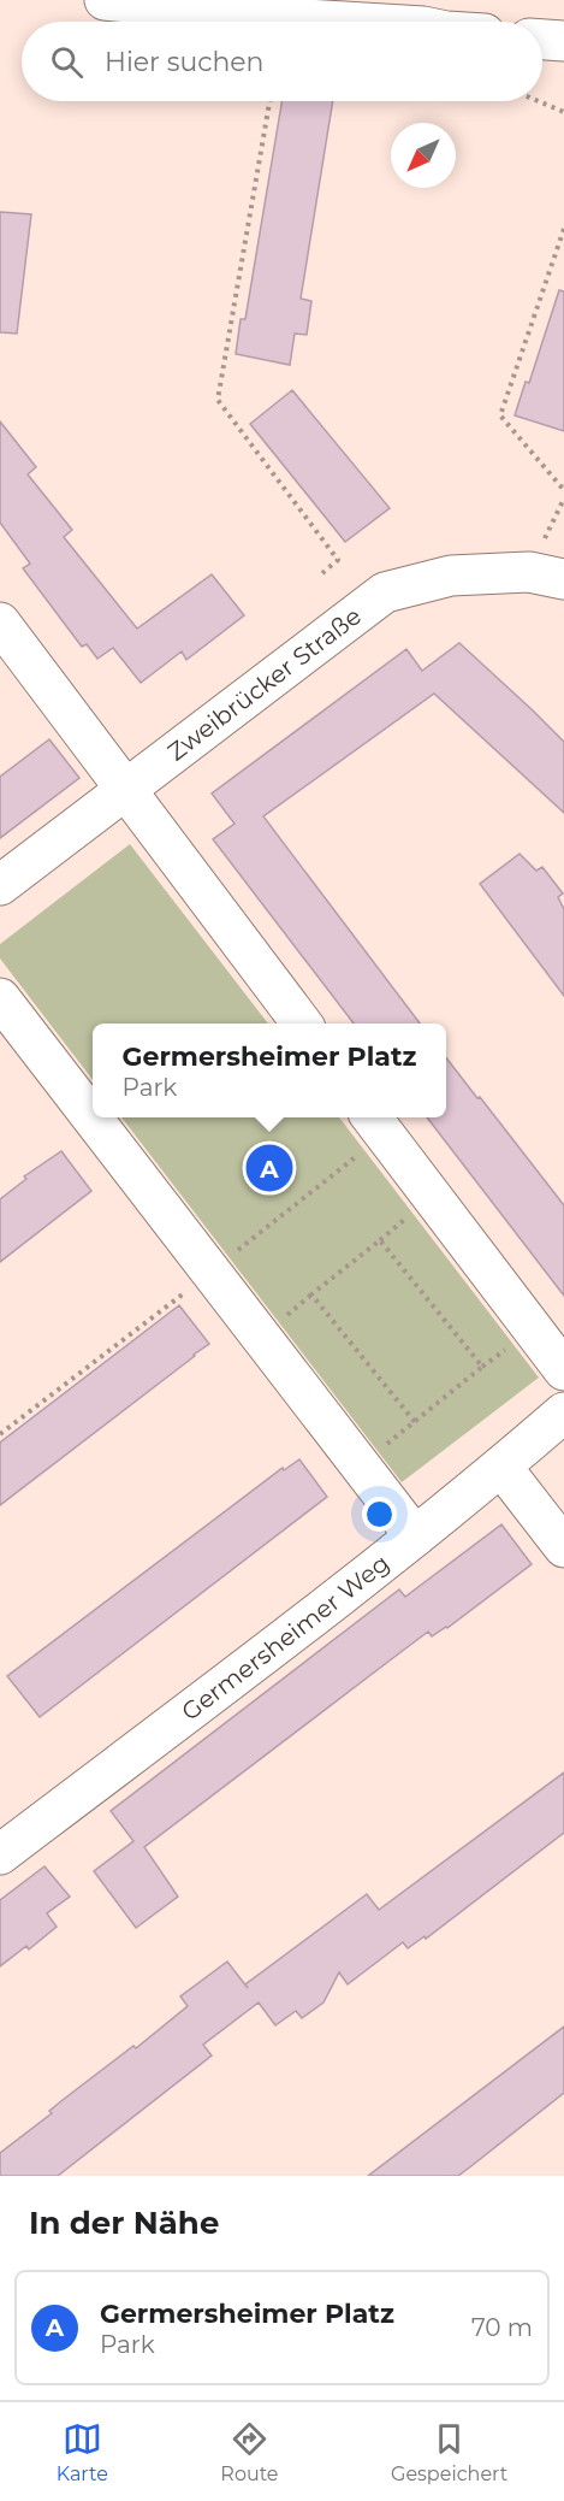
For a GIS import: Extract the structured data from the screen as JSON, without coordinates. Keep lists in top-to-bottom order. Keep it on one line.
{"streets":{"street":["Zweibrücker Straße","Germersheimer Weg"]},"north":"bottom left","page":{"search":"Hier suchen","popup":["Germersheimer Platz","Park"],"pins":"A","heading":"In der Nähe","list":[{"mark":"A","name":"Germersheimer Platz","note":"Park","value":"70 m"}],"nav":["Karte","Route","Gespeichert"]}}
